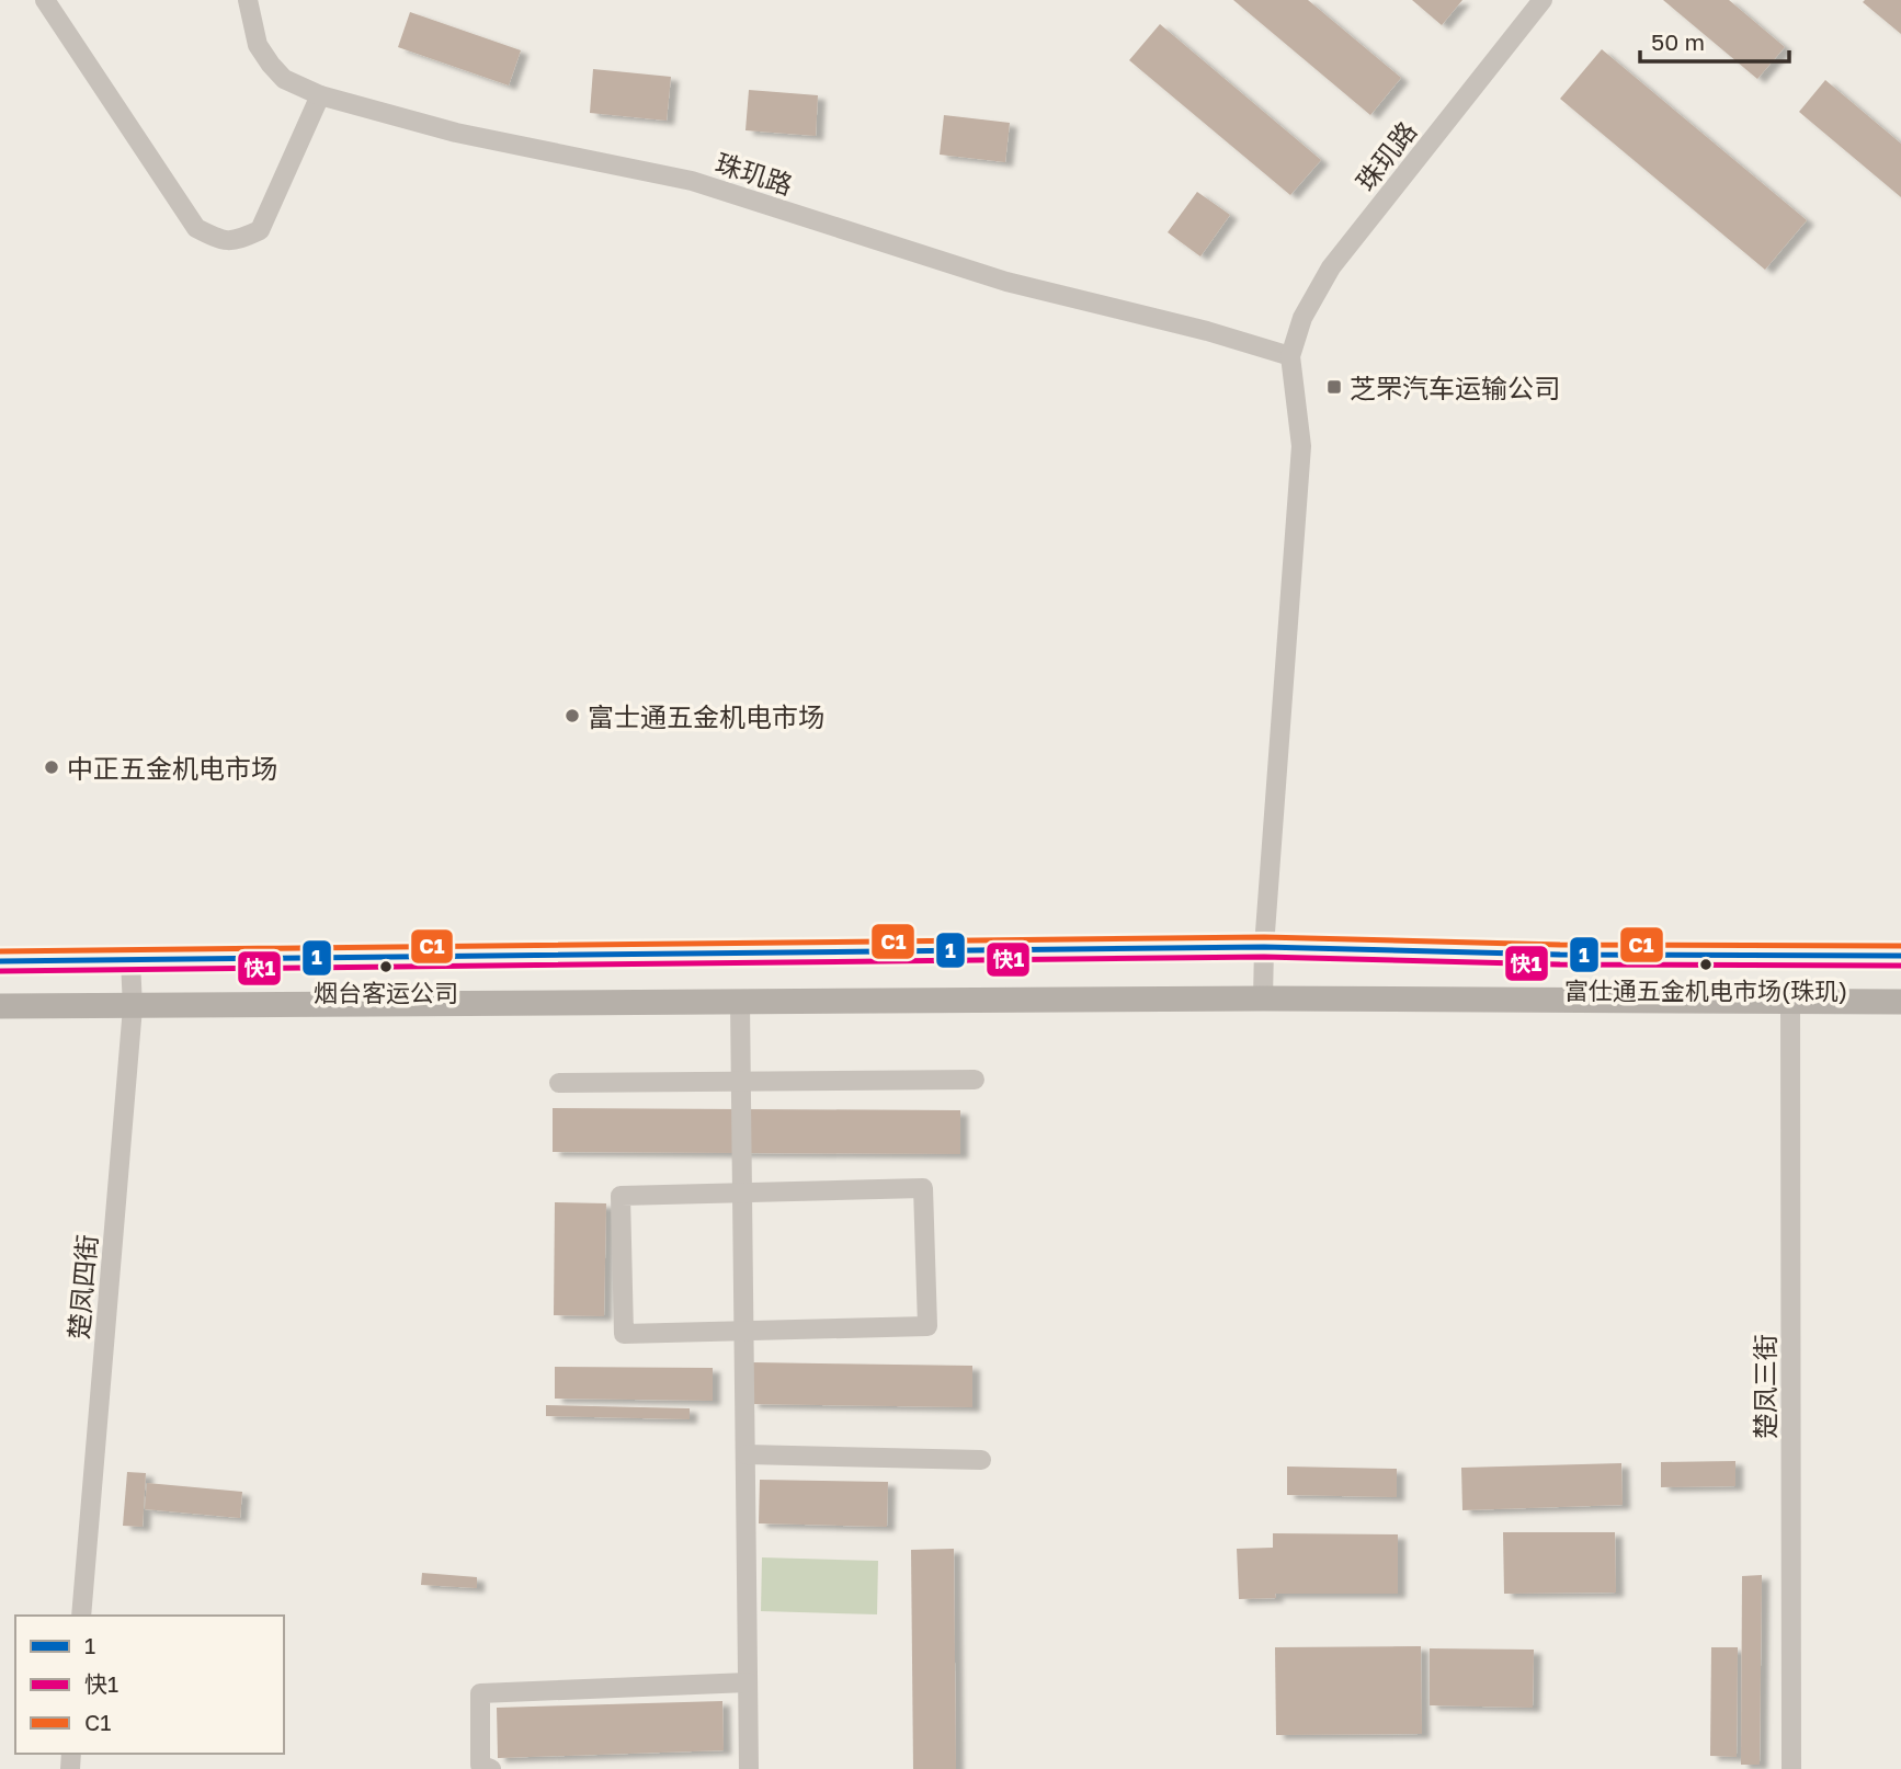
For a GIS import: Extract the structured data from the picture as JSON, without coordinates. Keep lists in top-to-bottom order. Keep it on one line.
{"streets":{"street":["珠玑路","楚凤四街","楚凤三街"]},"places":{"transit":["芝罘汽车运输公司"],"other":["富士通五金机电市场","中正五金机电市场","富仕通五金机电市场(珠玑)","烟台客运公司"]},"lines":["transit line C1","transit line 1","transit line 快1"],"legend":["1","快1","C1"],"scale_bar":"50 m"}
